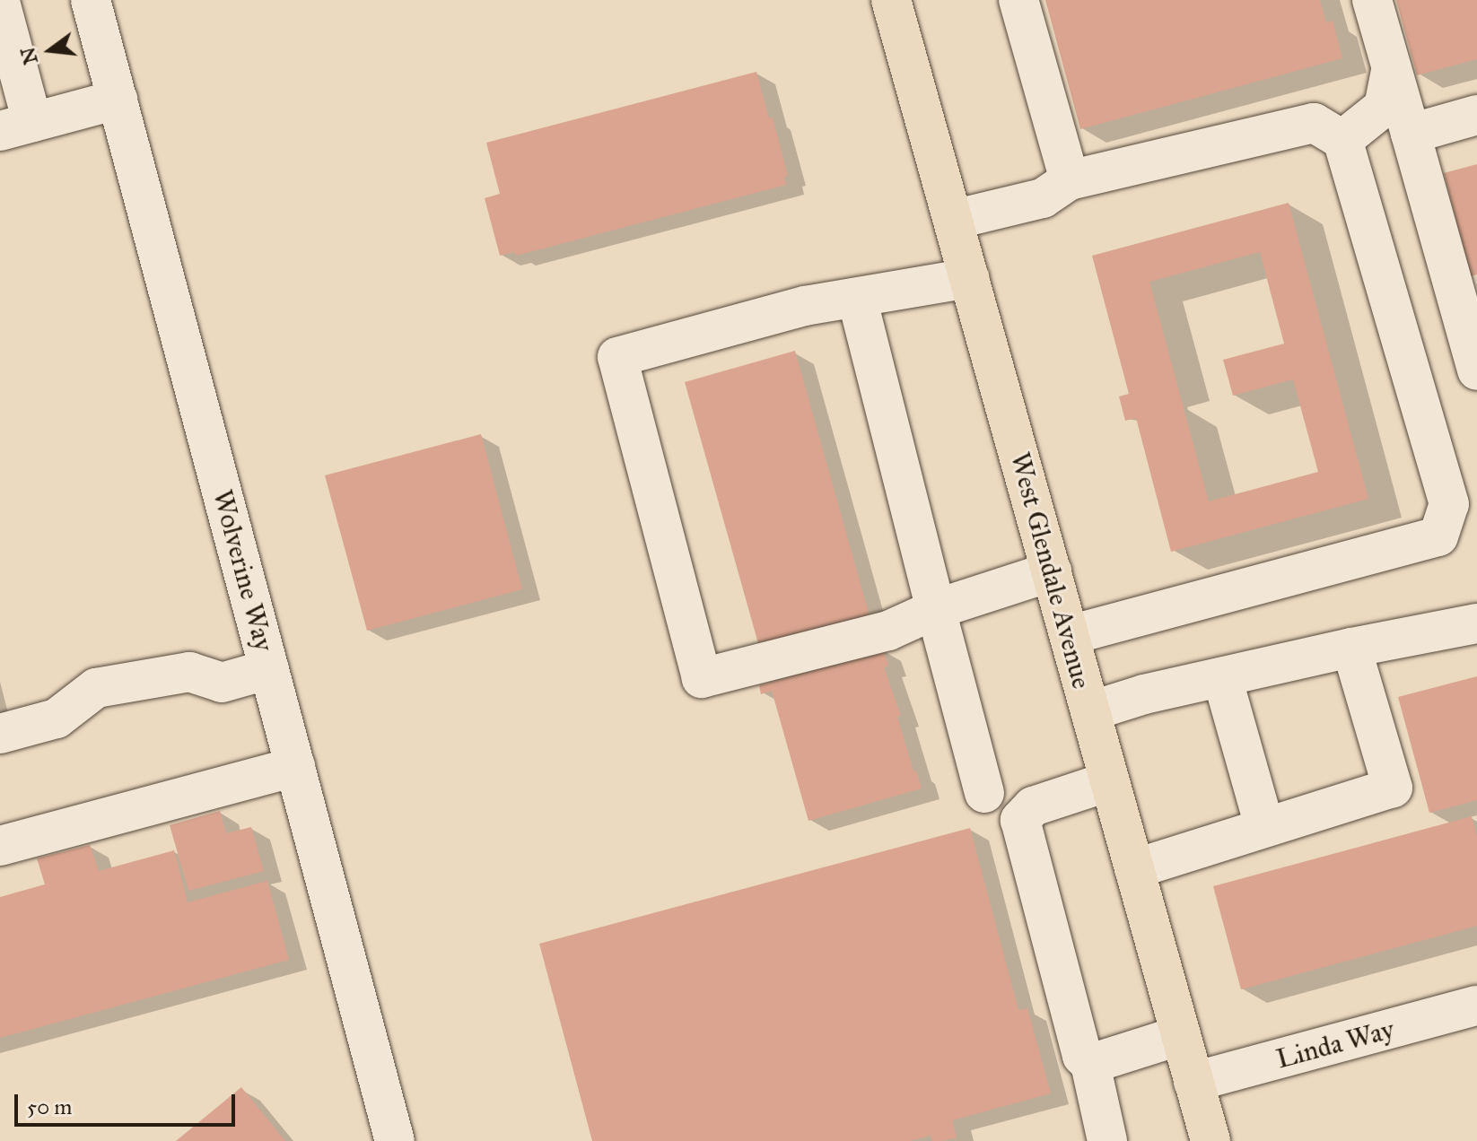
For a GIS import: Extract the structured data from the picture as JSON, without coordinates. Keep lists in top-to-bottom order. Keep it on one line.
{"streets":{"main road":["West Glendale Avenue"],"street":["Wolverine Way","Linda Way"]},"crossings":[["West Glendale Avenue","Linda Way"]],"scale_bar":"50 m","north":"left"}
